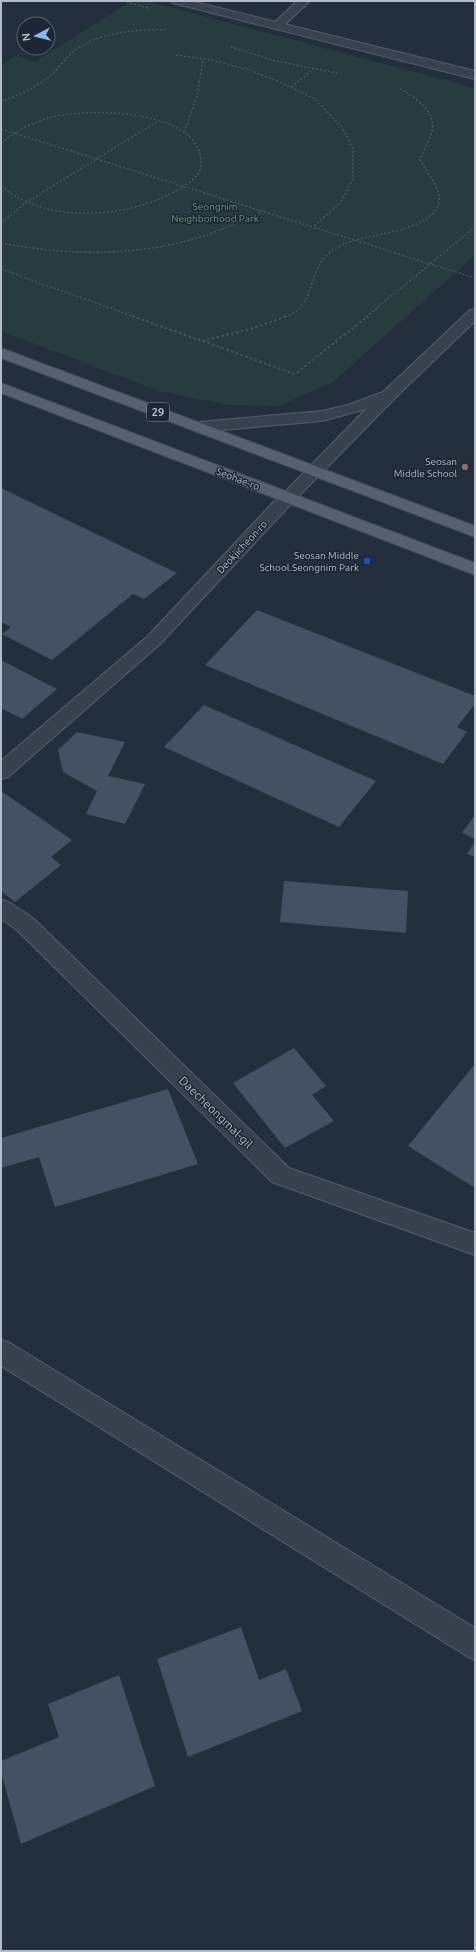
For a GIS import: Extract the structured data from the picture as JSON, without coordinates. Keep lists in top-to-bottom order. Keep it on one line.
{"streets":{"main road":["29","Seohae-ro"],"street":["Deokjicheon-ro","Daecheongmal-gil"]},"crossings":[["29","Deokjicheon-ro"],["Seohae-ro","Deokjicheon-ro"]],"parks":["Seongnim Neighborhood Park"],"places":{"other":["Seosan Middle School"],"transit":["Seosan Middle School.Seongnim Park"]},"north":"left"}
